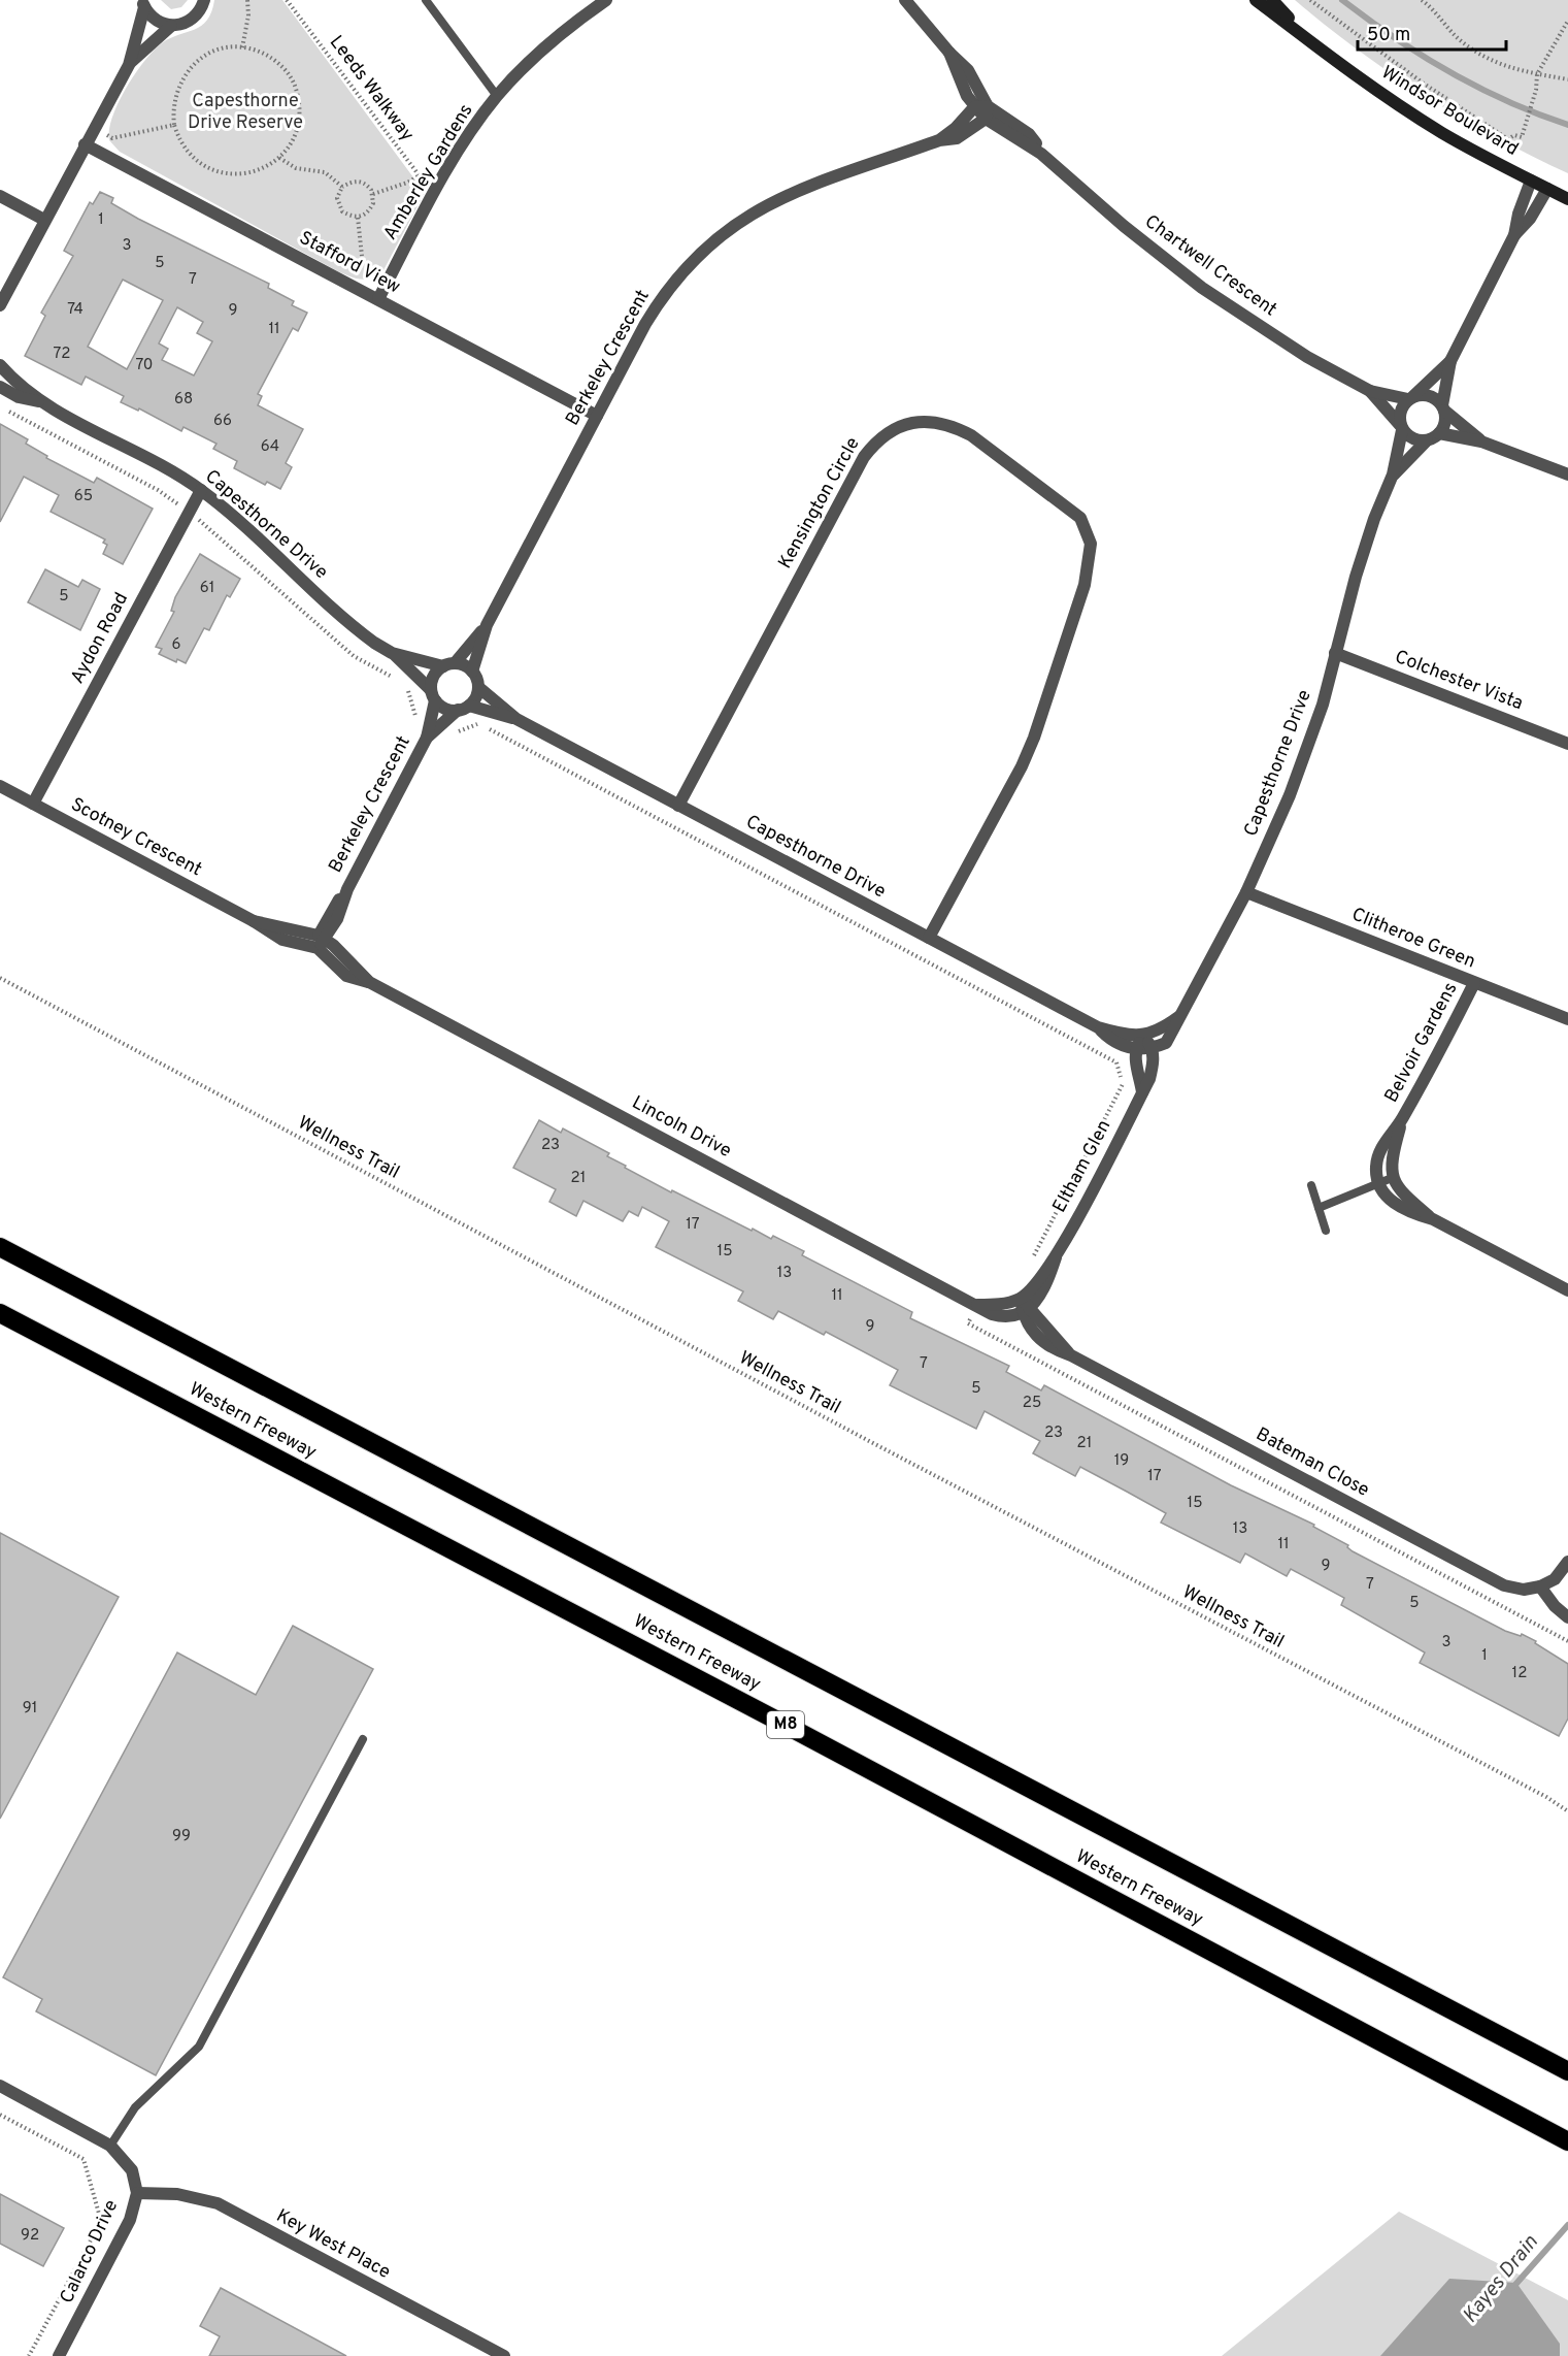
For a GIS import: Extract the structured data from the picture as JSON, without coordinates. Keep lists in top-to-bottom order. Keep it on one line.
{"streets":{"highway":["Western Freeway","M8"],"street":["Windsor Boulevard","Amberley Gardens","Stafford View","Chartwell Crescent","Berkeley Crescent","Kensington Circle","Capesthorne Drive","Aydon Road","Colchester Vista","Scotney Crescent","Clitheroe Green","Belvoir Gardens","Lincoln Drive","Eltham Glen","Bateman Close","Key West Place","Calarco Drive"],"path":["Leeds Walkway","Wellness Trail"]},"crossings":[["Leeds Walkway","Amberley Gardens"],["Amberley Gardens","Stafford View"],["Stafford View","Berkeley Crescent"],["Chartwell Crescent","Berkeley Crescent"],["Chartwell Crescent","Capesthorne Drive"],["Berkeley Crescent","Capesthorne Drive"],["Berkeley Crescent","Scotney Crescent"],["Berkeley Crescent","Lincoln Drive"],["Kensington Circle","Capesthorne Drive"],["Capesthorne Drive","Aydon Road"],["Capesthorne Drive","Colchester Vista"],["Capesthorne Drive","Clitheroe Green"],["Capesthorne Drive","Eltham Glen"],["Aydon Road","Scotney Crescent"],["Scotney Crescent","Lincoln Drive"],["Clitheroe Green","Belvoir Gardens"],["Eltham Glen","Bateman Close"],["Key West Place","Calarco Drive"]],"water":["Kayes Drain"],"parks":["Capesthorne Drive Reserve"],"house_numbers":["1","3","5","7","74","9","11","72","70","68","66","64","65","61","5","6","23","21","17","15","13","11","9","7","5","25","23","21","19","17","15","13","11","9","7","5","3","1","12","91","99","92"],"scale_bar":"50 m"}
